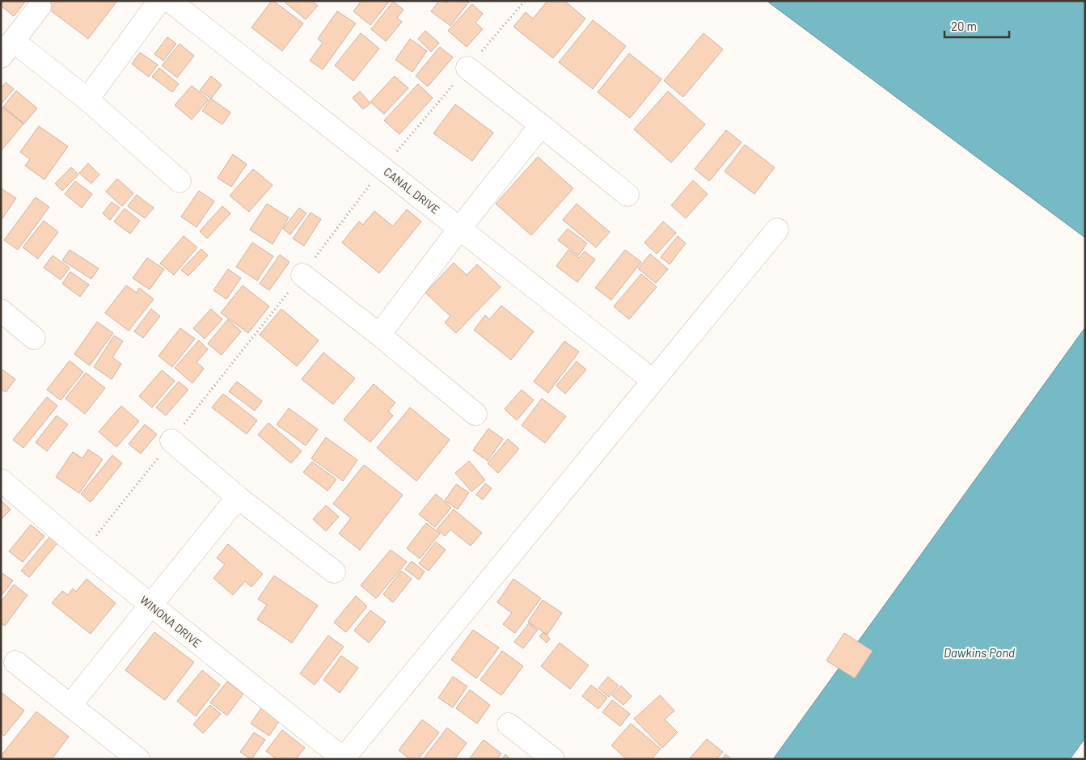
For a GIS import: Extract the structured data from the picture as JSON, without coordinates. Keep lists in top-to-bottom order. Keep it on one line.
{"streets":{"street":["CANAL DRIVE","WINONA DRIVE"]},"water":["Dawkins Pond"],"scale_bar":"20 m"}
